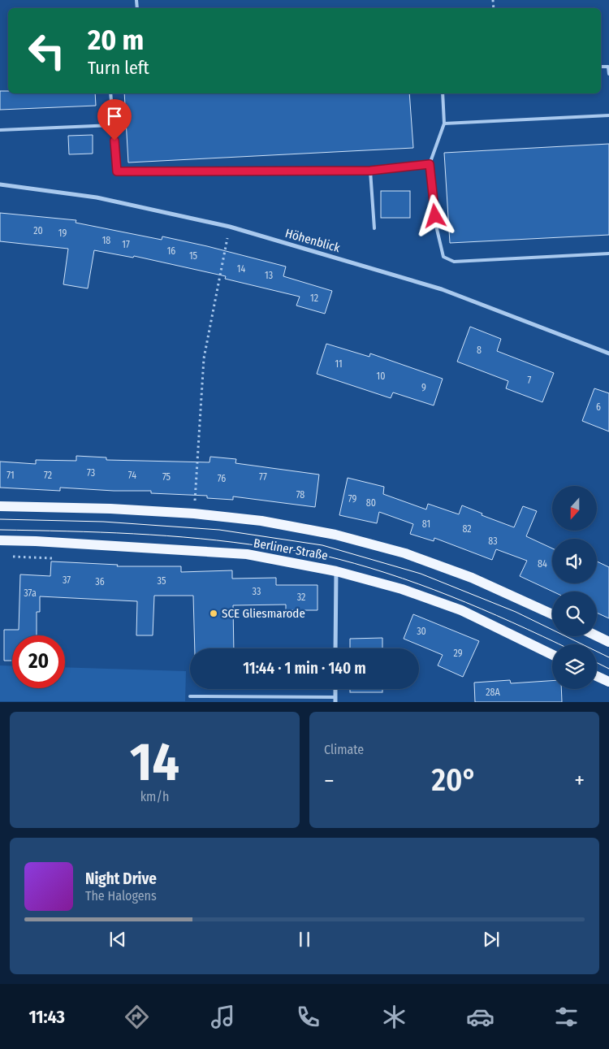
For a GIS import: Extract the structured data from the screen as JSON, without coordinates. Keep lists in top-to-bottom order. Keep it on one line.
{"streets":{"main road":["Berliner Straße"],"street":["Höhenblick"]},"places":["SCE Gliesmarode"],"house_numbers":["20","19","18","17","16","15","14","13","12","8","11","10","7","9","6","73","71","72","74","75","77","76","78","79","80","81","82","83","84","37","35","36","33","37a","32","30","29","28A"],"north":"bottom","page":{"turn":["20 m","Turn left"],"limit":"20","trip":"11:44 · 1 min · 140 m","tile":[["14","km/h"],"Climate"],"heat":["−","20°","+"],"song":["Night Drive","The Halogens"],"tabs":"11:43"}}
